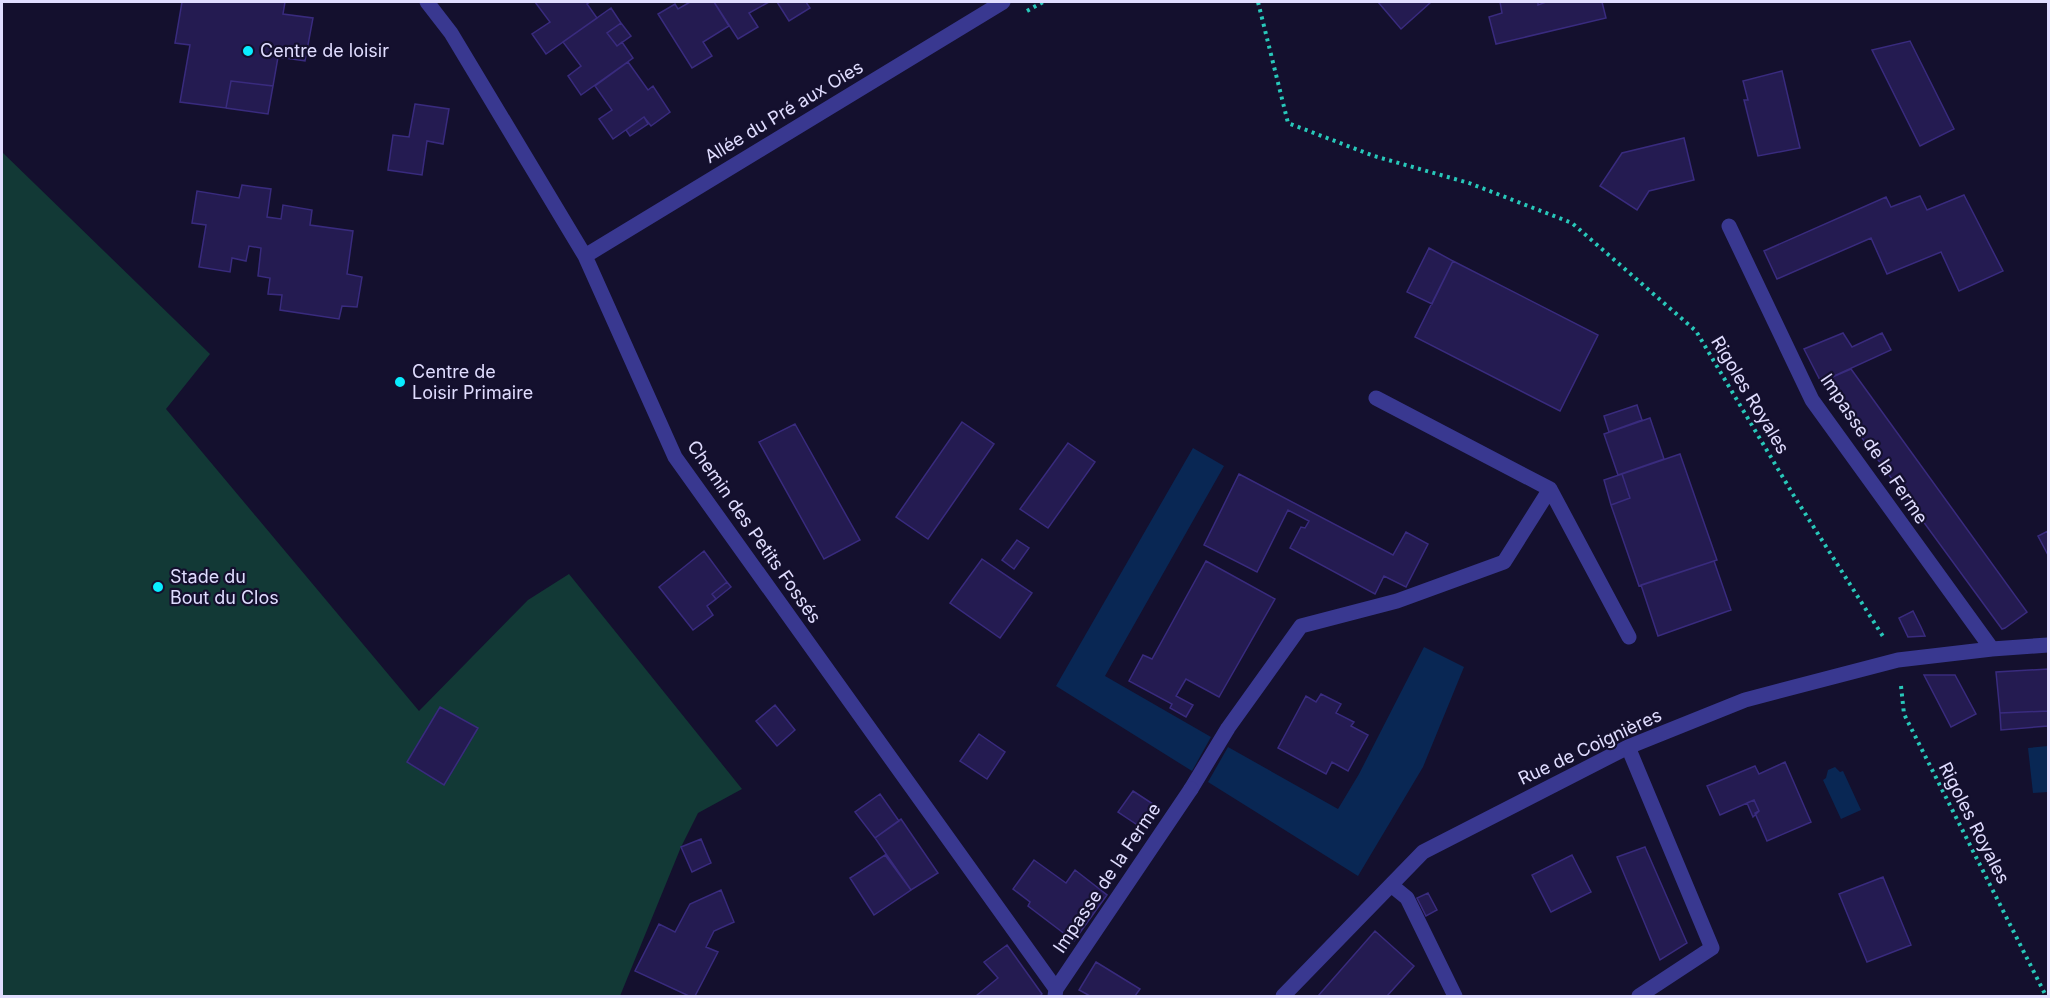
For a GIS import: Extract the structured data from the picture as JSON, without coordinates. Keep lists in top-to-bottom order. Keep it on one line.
{"streets":{"street":["Allée du Pré aux Oies","Impasse de la Ferme","Chemin des Petits Fossés","Rue de Coignières"],"path":["Rigoles Royales"]},"crossings":[["Allée du Pré aux Oies","Chemin des Petits Fossés"],["Rigoles Royales","Rue de Coignières"],["Impasse de la Ferme","Chemin des Petits Fossés"],["Impasse de la Ferme","Rue de Coignières"]],"places":["Centre de loisir","Centre de Loisir Primaire","Stade du Bout du Clos"]}
